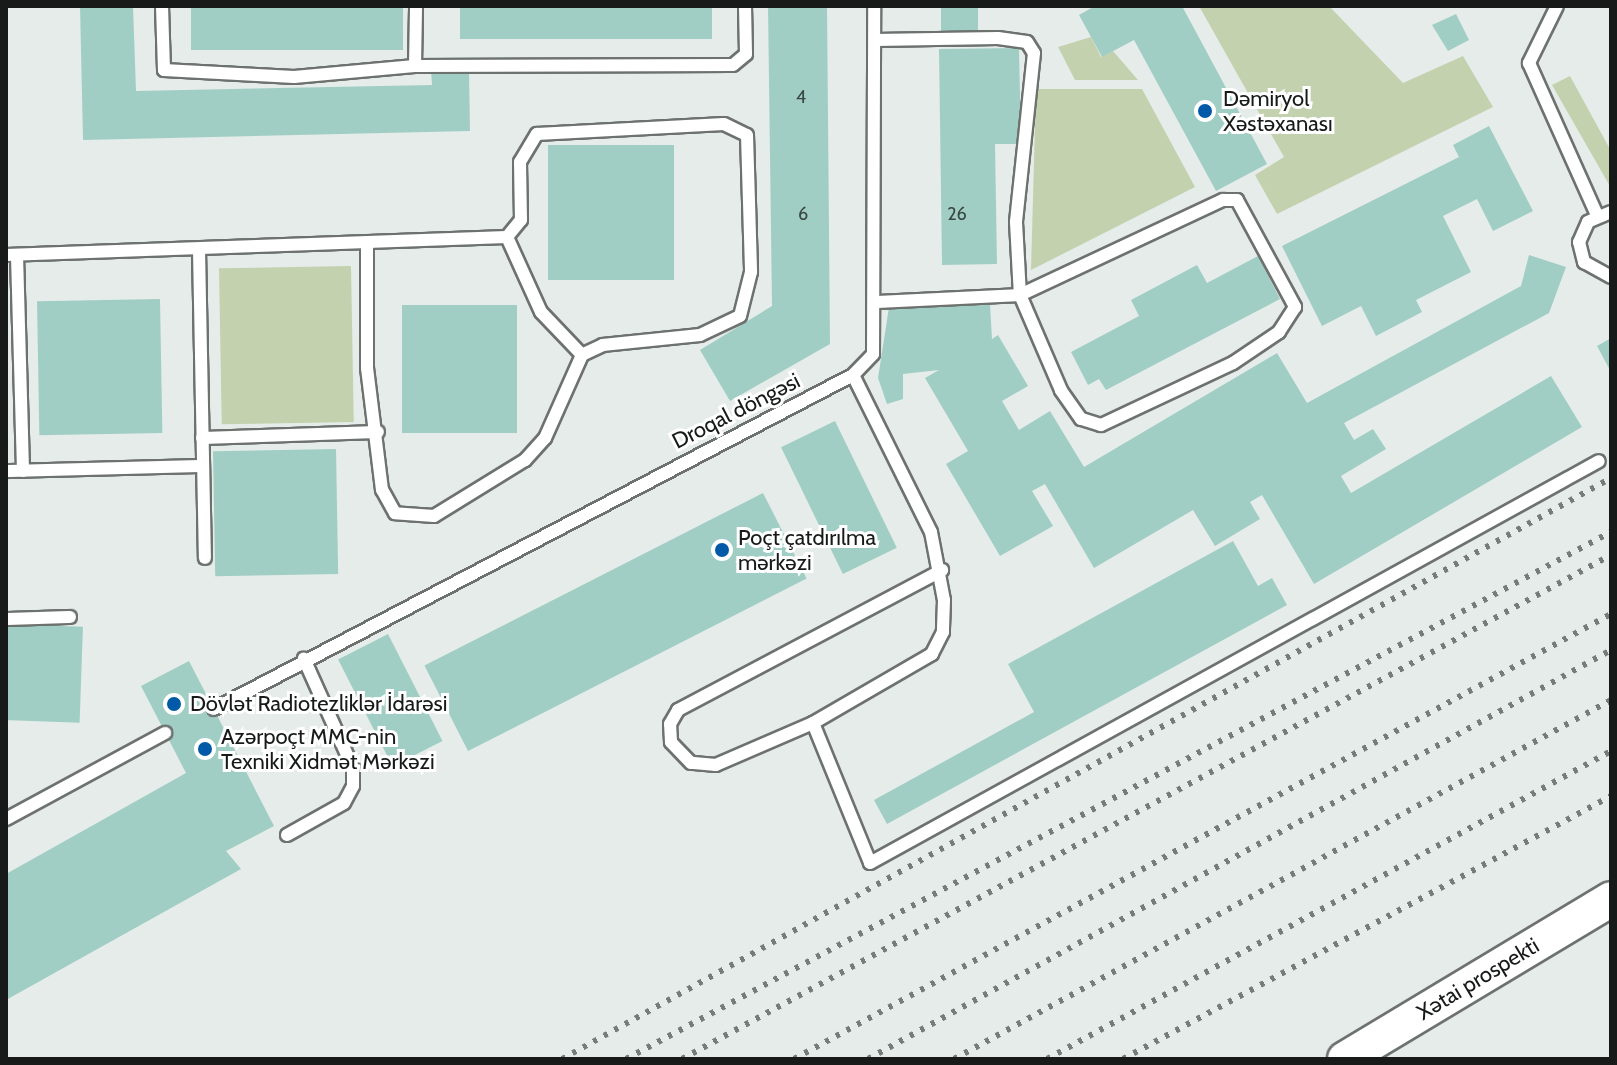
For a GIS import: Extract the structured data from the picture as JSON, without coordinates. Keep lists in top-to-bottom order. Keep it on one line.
{"streets":{"main road":["Xətai prospekti"],"lane":["Droqal döngəsi"]},"places":["Dəmiryol Xəstəxanası","Poçt çatdırılma mərkəzi","Dövlət Radiotezliklər İdarəsi","Azərpoçt MMC-nin Texniki Xidmət Mərkəzi"],"house_numbers":["4","6","26"]}
